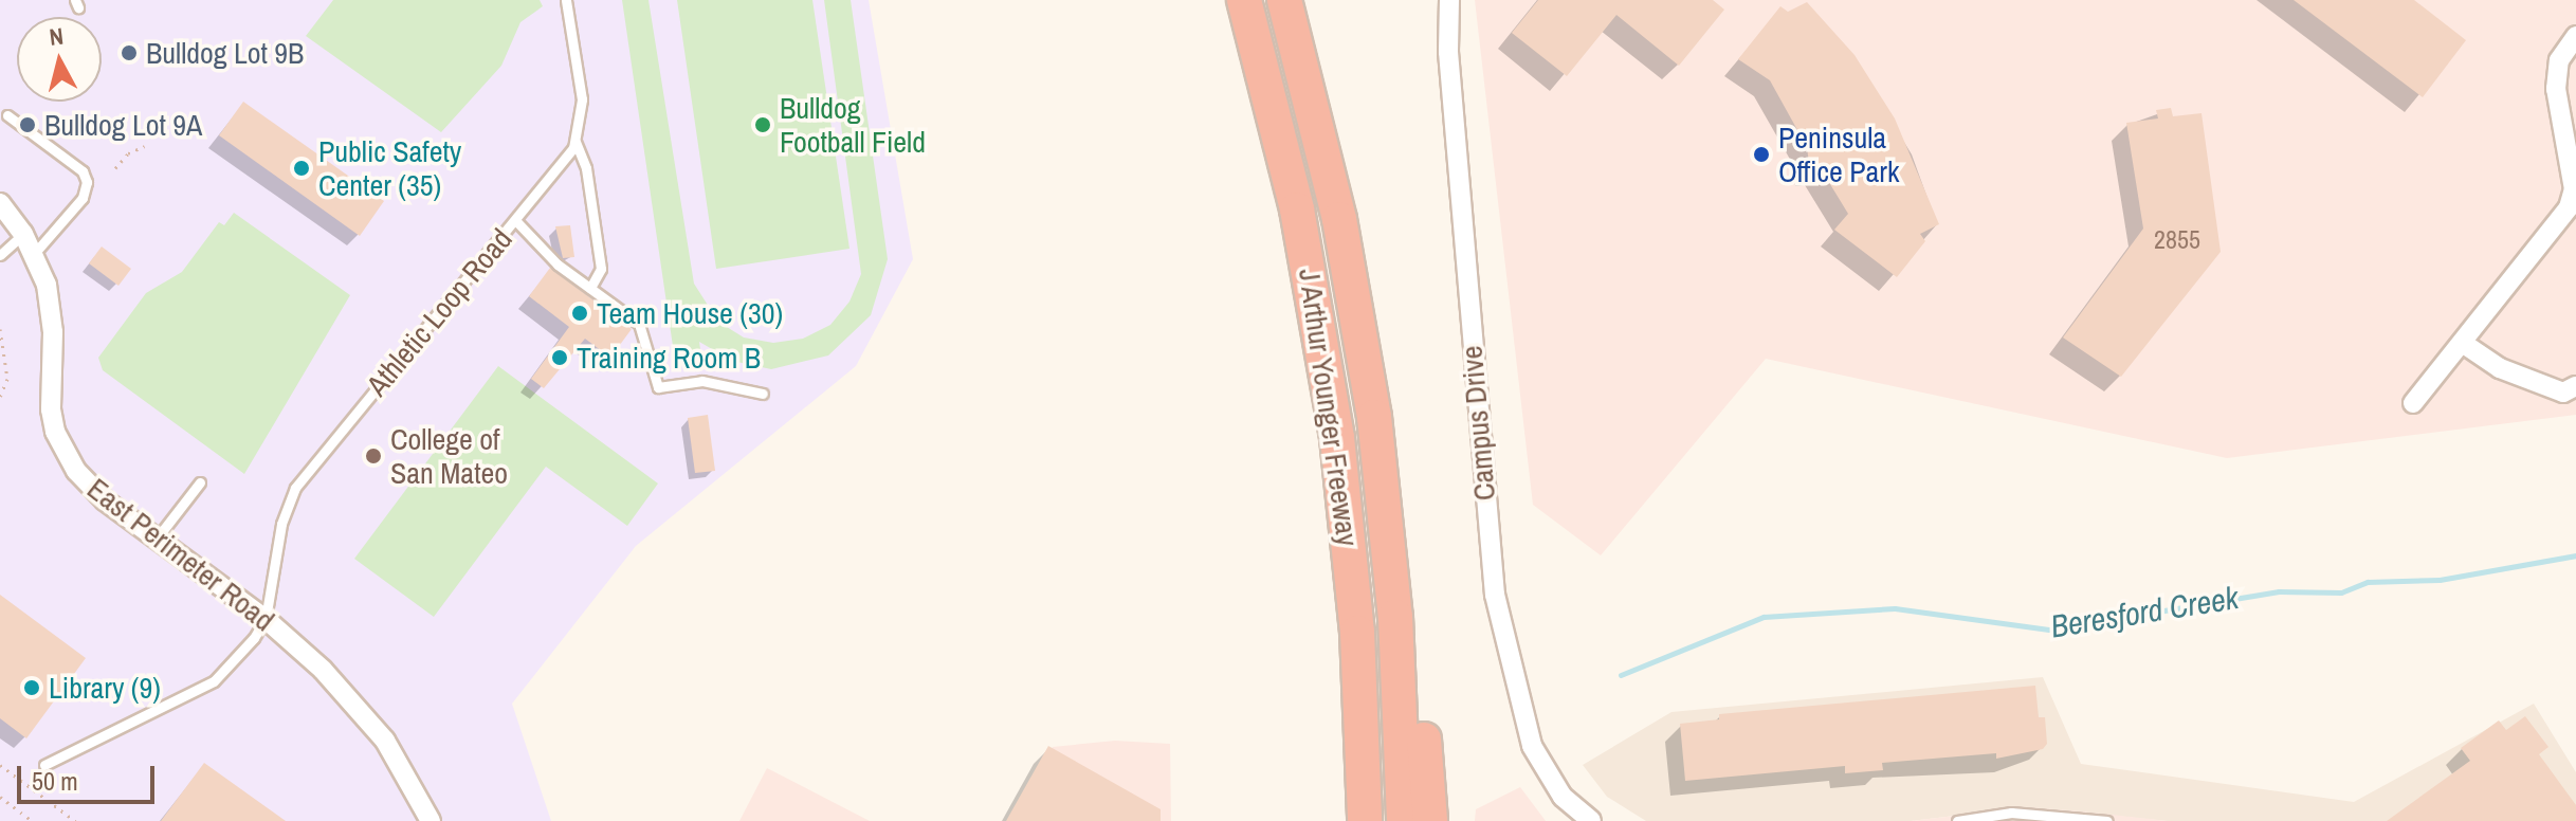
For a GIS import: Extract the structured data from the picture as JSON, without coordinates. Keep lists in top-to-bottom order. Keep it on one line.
{"streets":{"highway":["J Arthur Younger Freeway"],"street":["Campus Drive","East Perimeter Road"],"lane":["Athletic Loop Road"]},"crossings":[["Athletic Loop Road","East Perimeter Road"]],"water":["Beresford Creek"],"places":["Bulldog Lot 9B","Bulldog Lot 9A","Bulldog Football Field","Peninsula Office Park","Public Safety Center (35)","Team House (30)","Training Room B","College of San Mateo","Library (9)"],"house_numbers":["2855"],"scale_bar":"50 m","north":"top"}
